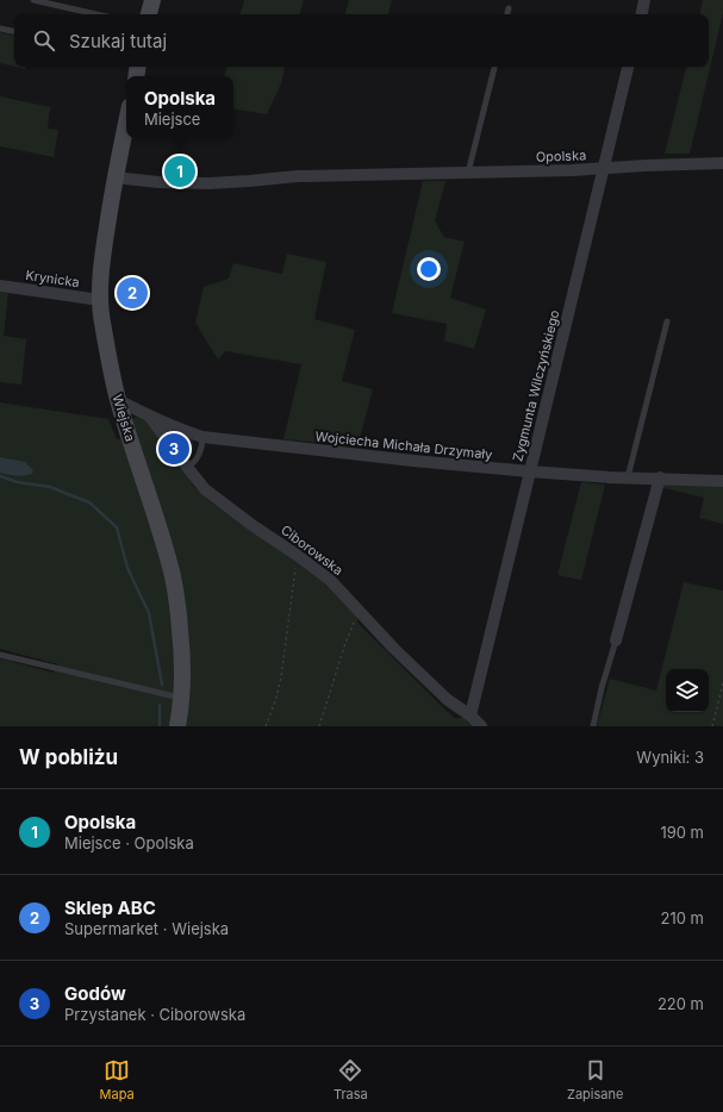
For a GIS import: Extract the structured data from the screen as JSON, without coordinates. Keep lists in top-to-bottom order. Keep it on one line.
{"streets":{"street":["Opolska","Krynicka","Zygmunta Wilczyńskiego","Wiejska","Wojciecha Michała Drzymały","Ciborowska"]},"crossings":[["Opolska","Zygmunta Wilczyńskiego"],["Opolska","Wiejska"],["Krynicka","Wiejska"],["Zygmunta Wilczyńskiego","Wojciecha Michała Drzymały"],["Zygmunta Wilczyńskiego","Ciborowska"],["Wiejska","Wojciecha Michała Drzymały"],["Wojciecha Michała Drzymały","Ciborowska"]],"page":{"search":"Szukaj tutaj","popup":["Opolska","Miejsce"],"pins":["1","2","3"],"heading":["W pobliżu","Wyniki: 3"],"list":[{"mark":"1","name":"Opolska","note":"Miejsce · Opolska","value":"190 m"},{"mark":"2","name":"Sklep ABC","note":"Supermarket · Wiejska","value":"210 m"},{"mark":"3","name":"Godów","note":"Przystanek · Ciborowska","value":"220 m"}],"nav":["Mapa","Trasa","Zapisane"]}}
